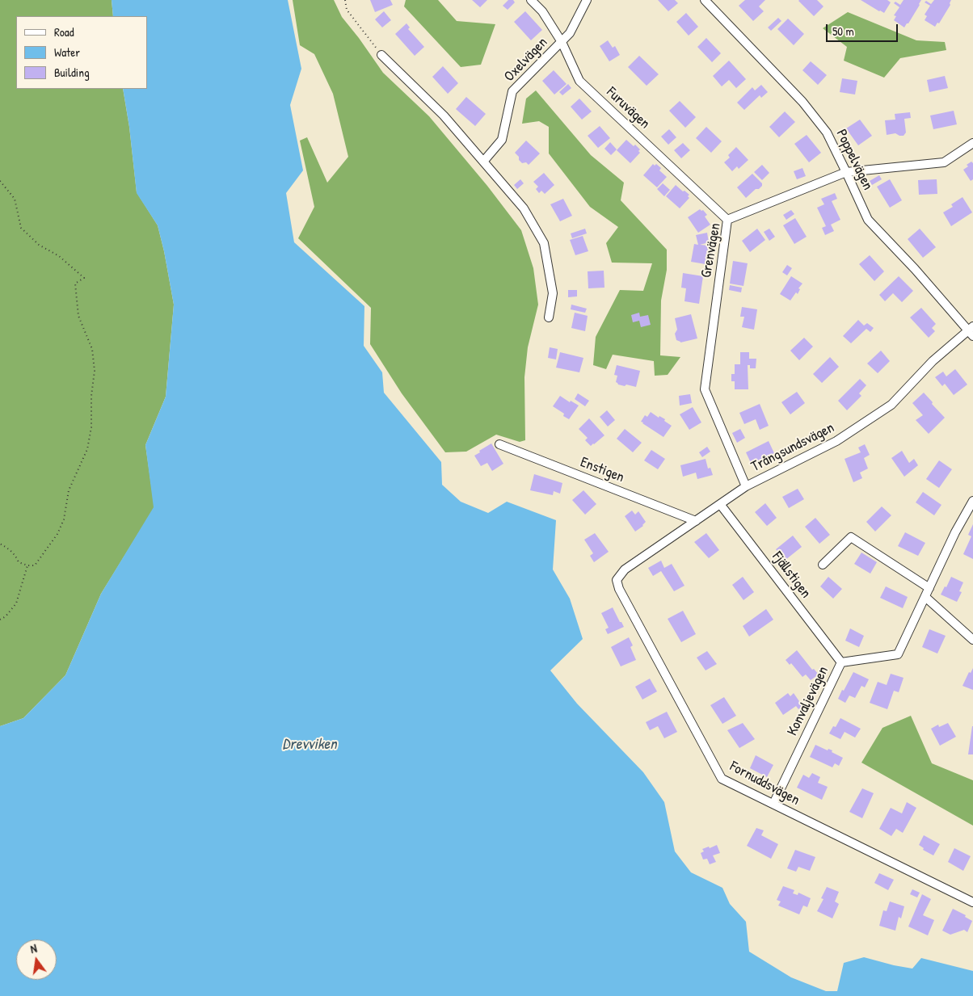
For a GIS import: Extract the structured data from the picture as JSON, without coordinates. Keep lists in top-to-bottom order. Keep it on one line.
{"streets":{"street":["Oxelvägen","Furuvägen","Poppelvägen","Grenvägen","Trångsundsvägen","Enstigen","Fjällstigen","Konvaljevägen","Fornuddsvägen"]},"crossings":[["Oxelvägen","Furuvägen"],["Furuvägen","Grenvägen"],["Poppelvägen","Grenvägen"],["Poppelvägen","Trångsundsvägen"],["Grenvägen","Trångsundsvägen"],["Trångsundsvägen","Enstigen"],["Trångsundsvägen","Fjällstigen"],["Trångsundsvägen","Fornuddsvägen"],["Fjällstigen","Konvaljevägen"],["Konvaljevägen","Fornuddsvägen"]],"water":["Drevviken"],"legend":["Road","Water","Building"],"scale_bar":"50 m","north":"top"}
